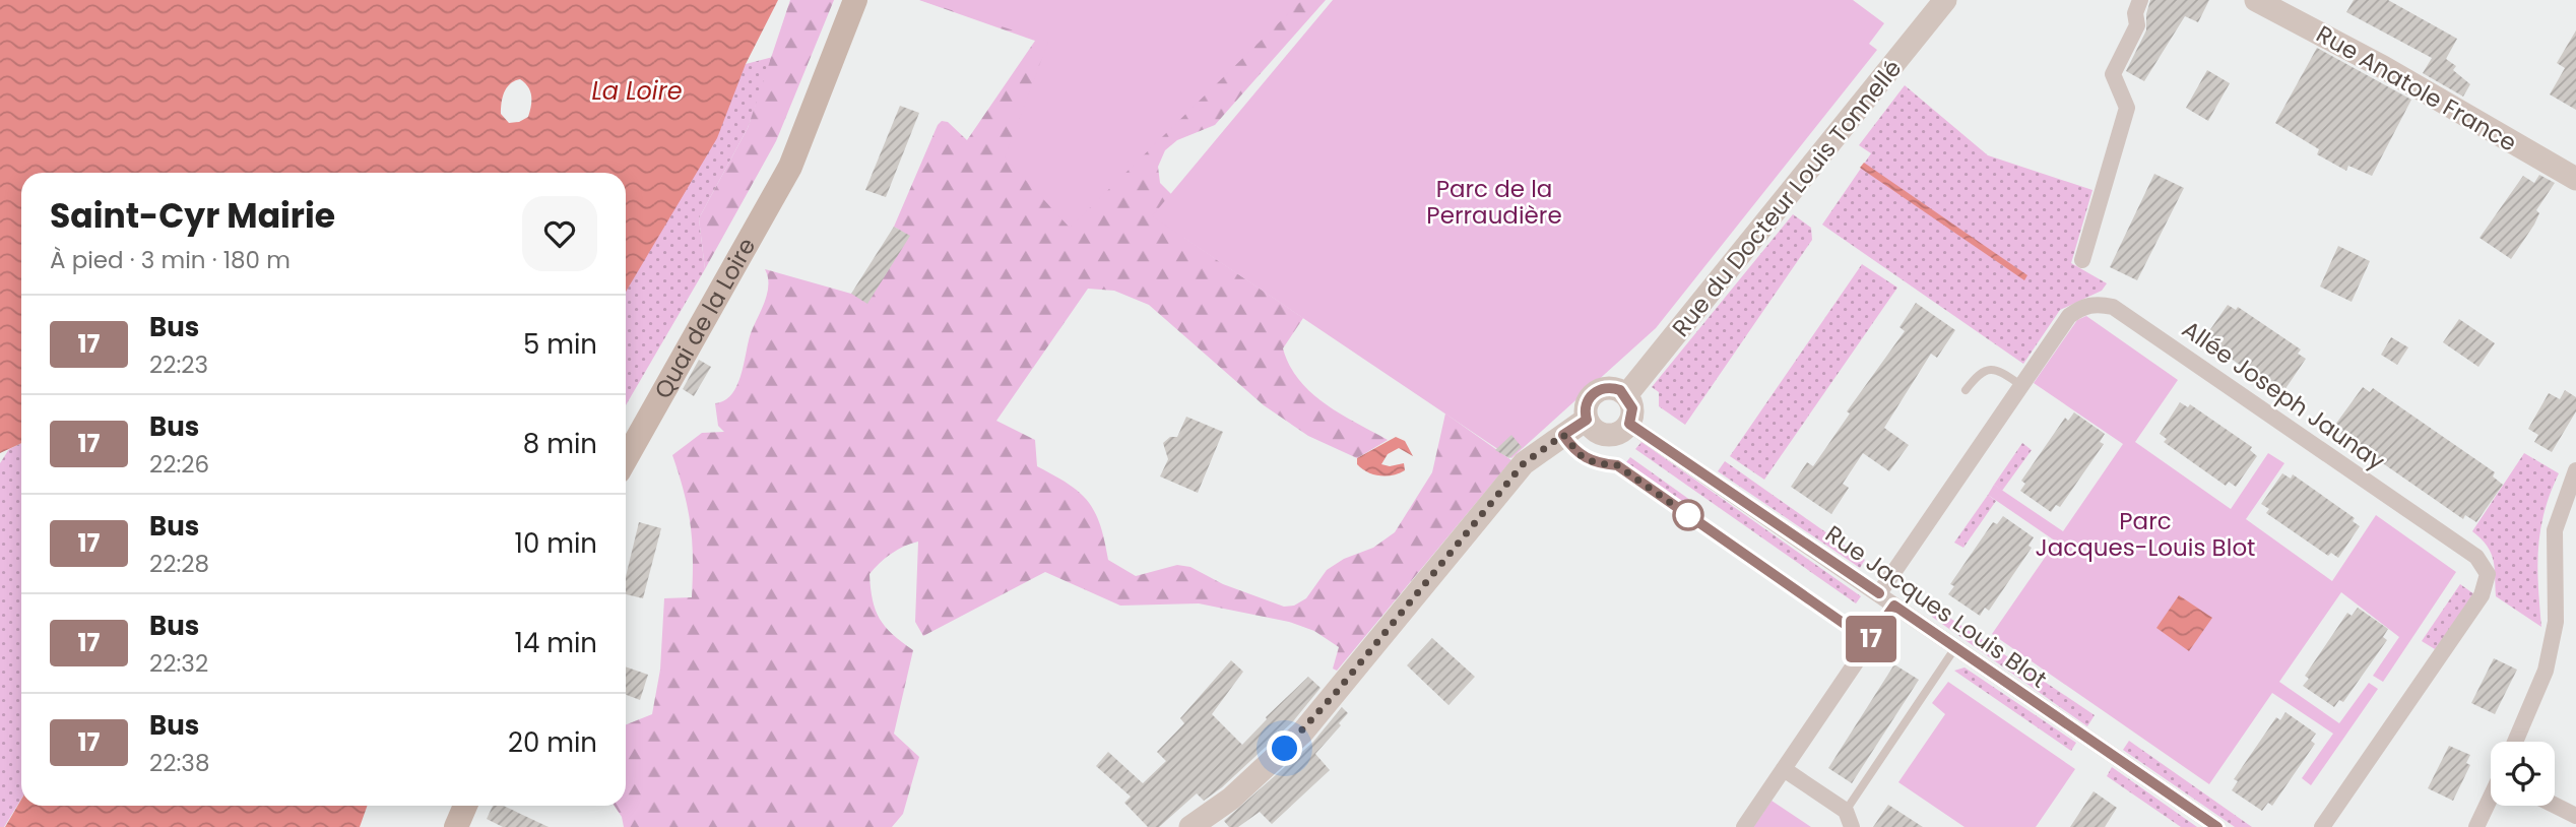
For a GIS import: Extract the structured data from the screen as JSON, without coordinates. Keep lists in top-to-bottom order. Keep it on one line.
{"streets":{"main road":["Quai de la Loire"],"street":["Rue Anatole France","Rue du Docteur Louis Tonnellé","Allée Joseph Jaunay","Rue Jacques Louis Blot"]},"crossings":[["Rue du Docteur Louis Tonnellé","Rue Jacques Louis Blot"],["Allée Joseph Jaunay","Rue Jacques Louis Blot"]],"water":["La Loire"],"parks":["Parc de la Perraudière","Parc Jacques-Louis Blot"],"lines":["bus line 17"],"page":{"on_map":"17","heading":["Saint-Cyr Mairie","À pied · 3 min · 180 m"],"list":[{"mark":"17","name":"Bus","note":"22:23","value":"5 min"},{"mark":"17","name":"Bus","note":"22:26","value":"8 min"},{"mark":"17","name":"Bus","note":"22:28","value":"10 min"},{"mark":"17","name":"Bus","note":"22:32","value":"14 min"},{"mark":"17","name":"Bus","note":"22:38","value":"20 min"}]}}
